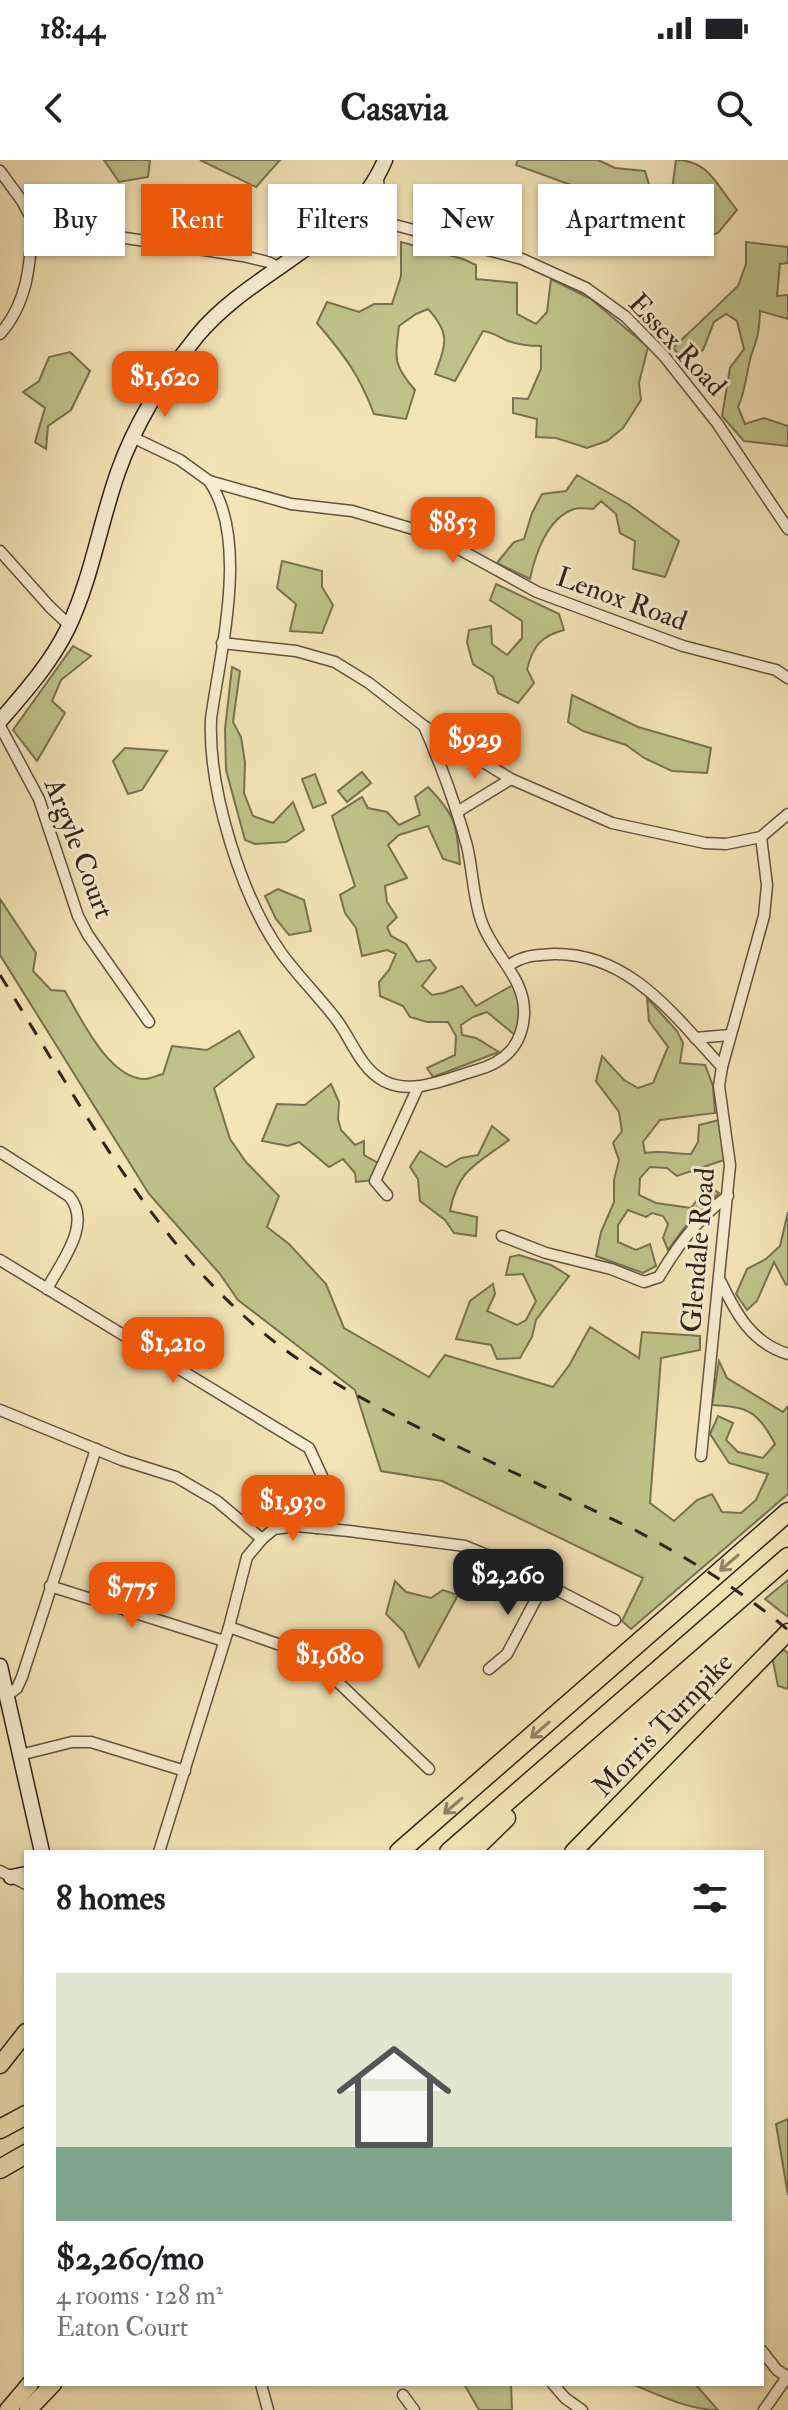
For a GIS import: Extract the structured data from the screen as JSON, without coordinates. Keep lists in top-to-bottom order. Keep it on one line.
{"streets":{"main road":["Morris Turnpike"],"street":["Essex Road","Lenox Road","Argyle Court","Glendale Road"]},"page":{"status":"18:44","header":"Casavia","chip":["Buy","Rent","Filters","New","Apartment"],"price":["$1,620","$853","$929","$1,210","$1,930","$2,260","$775","$1,680"],"heading":"8 homes","list":[{"name":"$2,260/mo","note":"4 rooms · 128 m² · Eaton Court"}]}}
